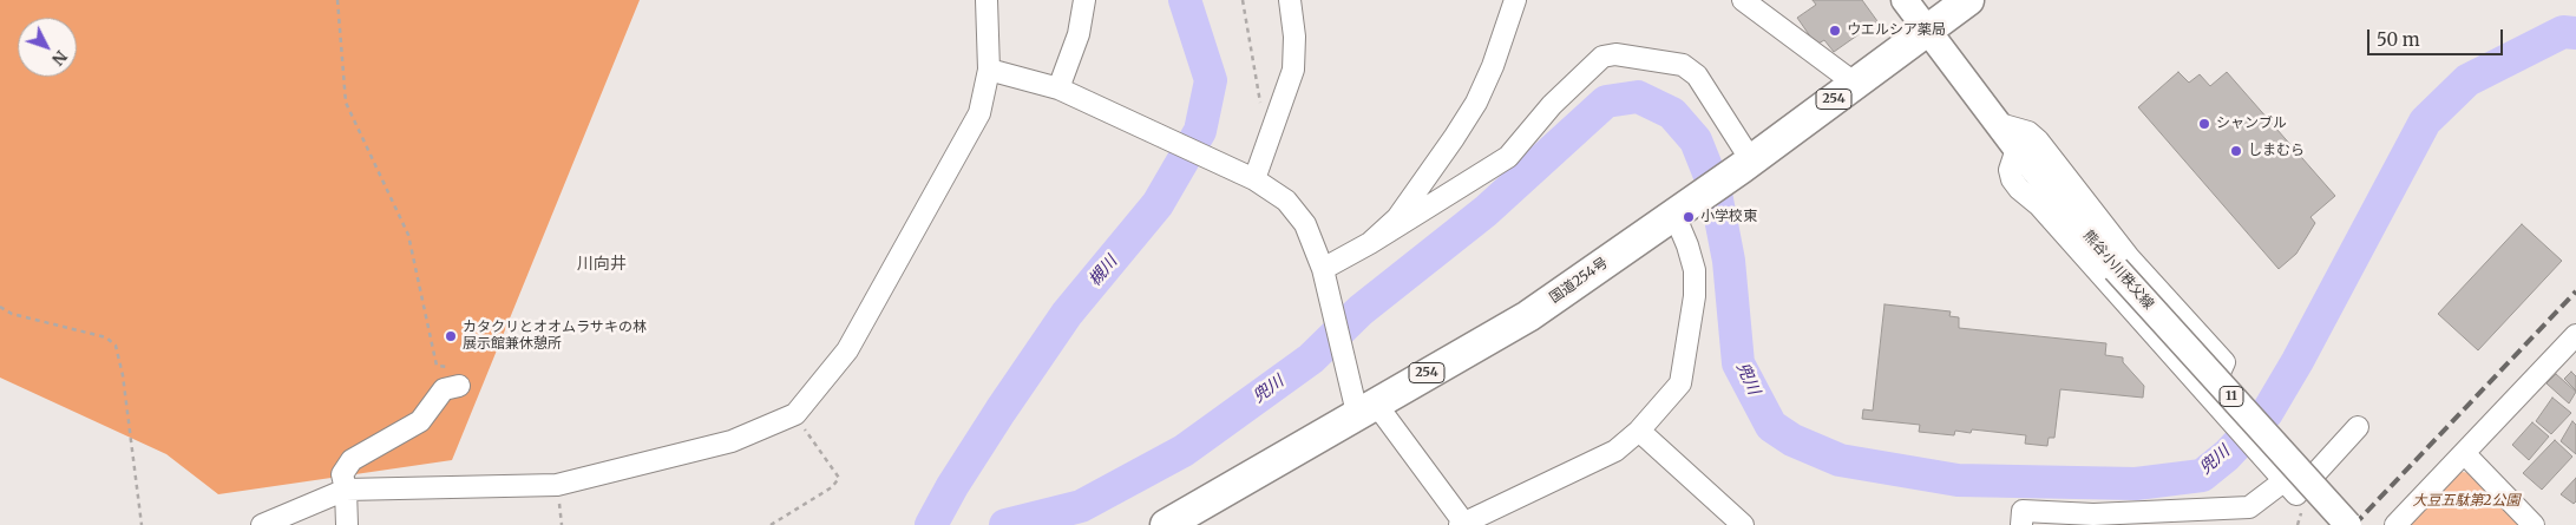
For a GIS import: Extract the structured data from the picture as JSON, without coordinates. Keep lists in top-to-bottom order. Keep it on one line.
{"streets":{"highway":["254","国道254号"],"main road":["熊谷小川秩父線","11"]},"crossings":[["熊谷小川秩父線","国道254号"]],"districts":["川向井"],"water":["槻川","兜川"],"parks":["大豆五駄第2公園"],"places":["ウエルシア薬局","シャンブル","しまむら","小学校東","カタクリとオオムラサキの林 展示館兼休憩所"],"scale_bar":"50 m","north":"bottom right"}
